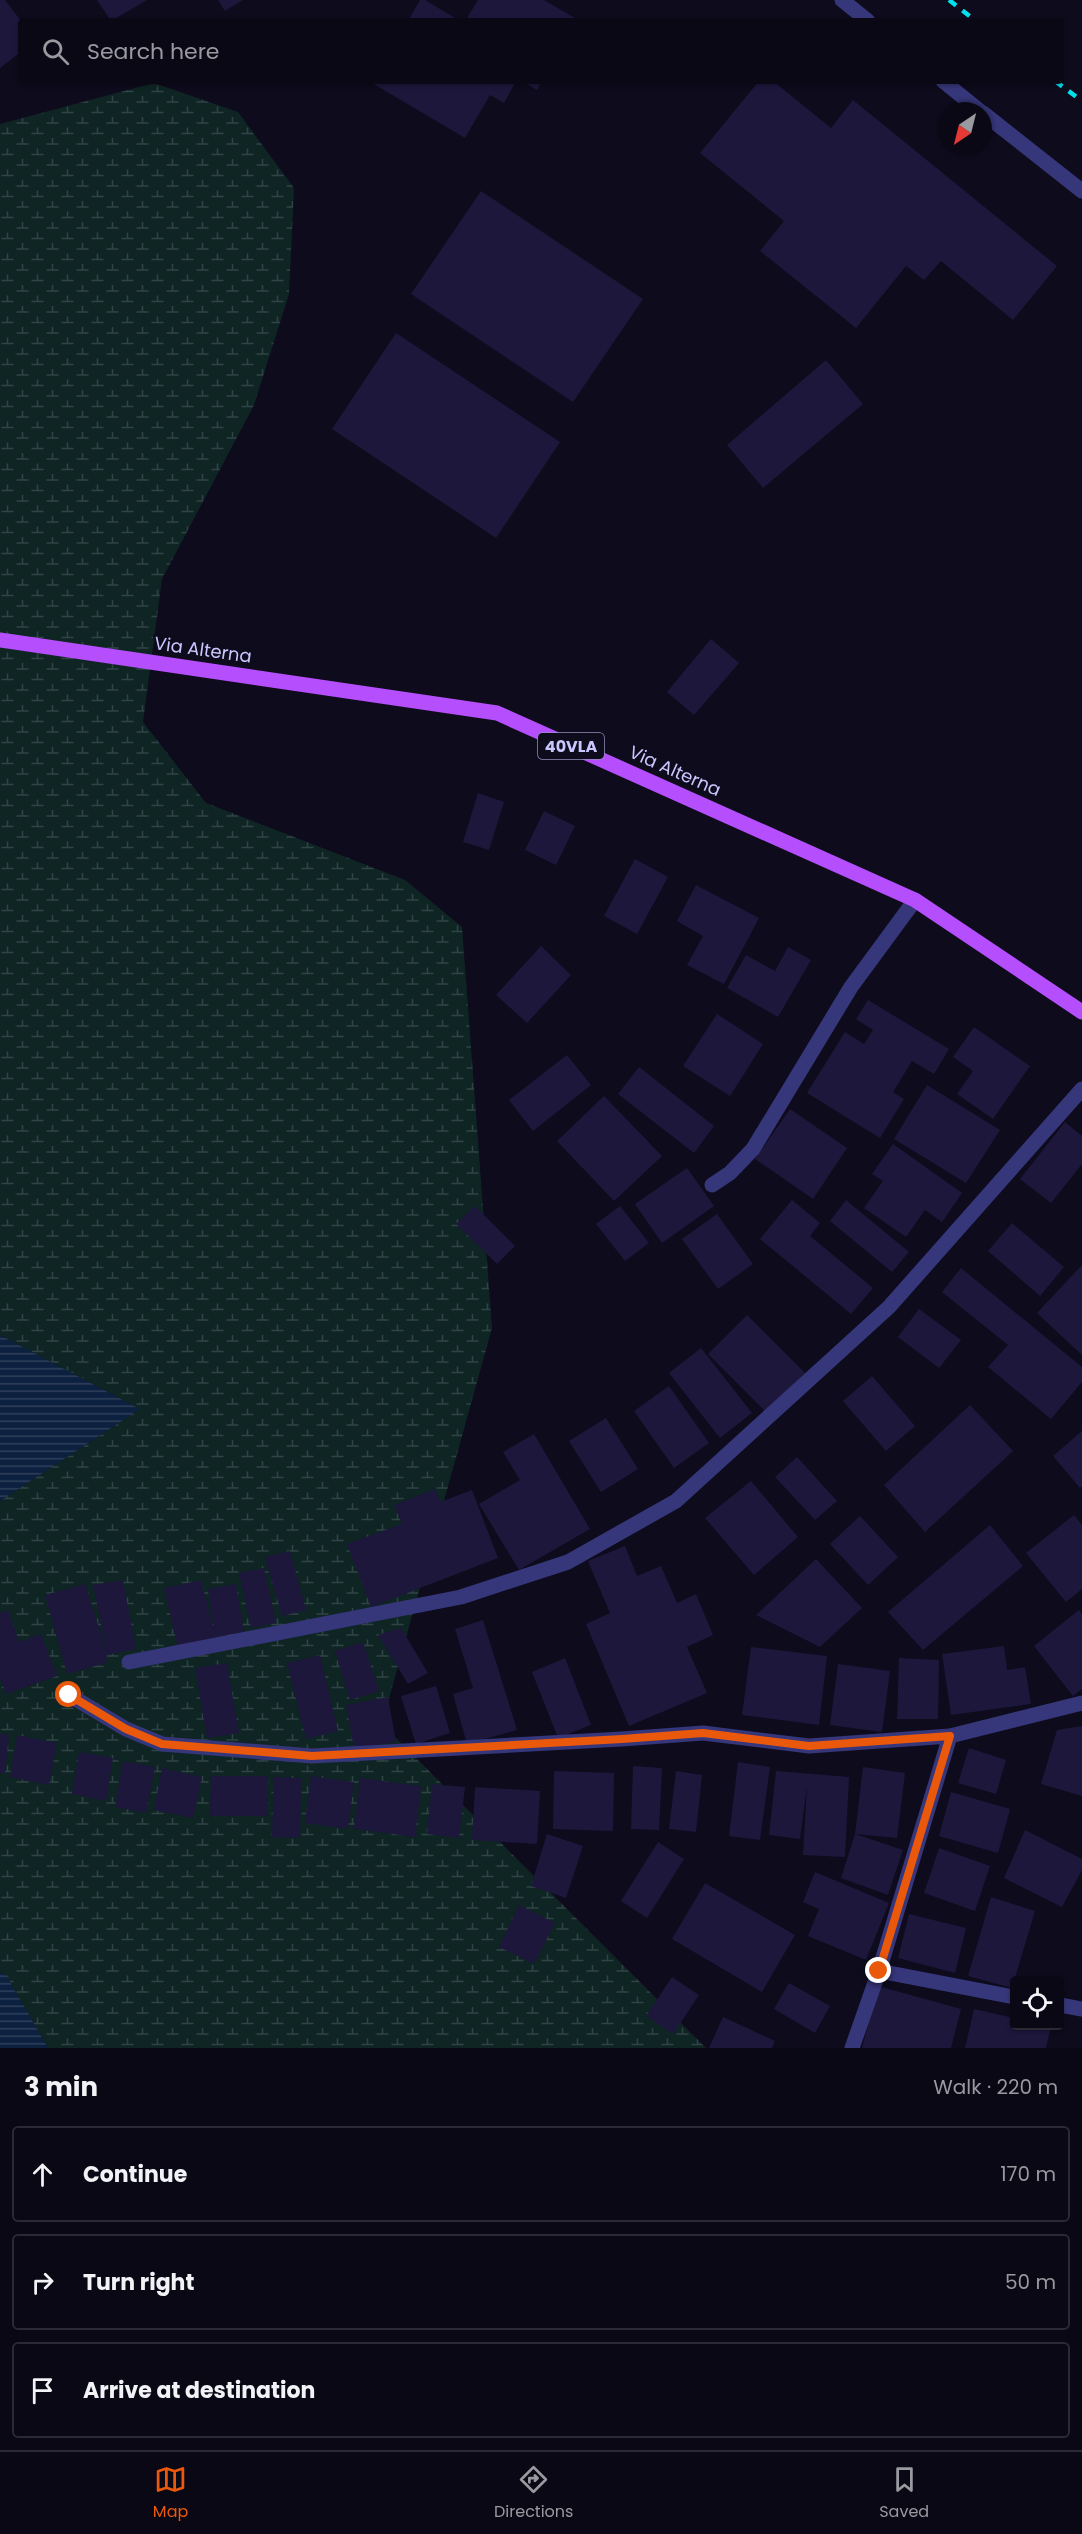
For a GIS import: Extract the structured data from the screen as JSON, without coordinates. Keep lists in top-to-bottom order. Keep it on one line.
{"streets":{"main road":["Via Alterna","40VLA"]},"north":"bottom left","page":{"search":"Search here","heading":["3 min","Walk · 220 m"],"list":[["Continue","170 m"],["Turn right","50 m"],"Arrive at destination"],"nav":["Map","Directions","Saved"]}}
